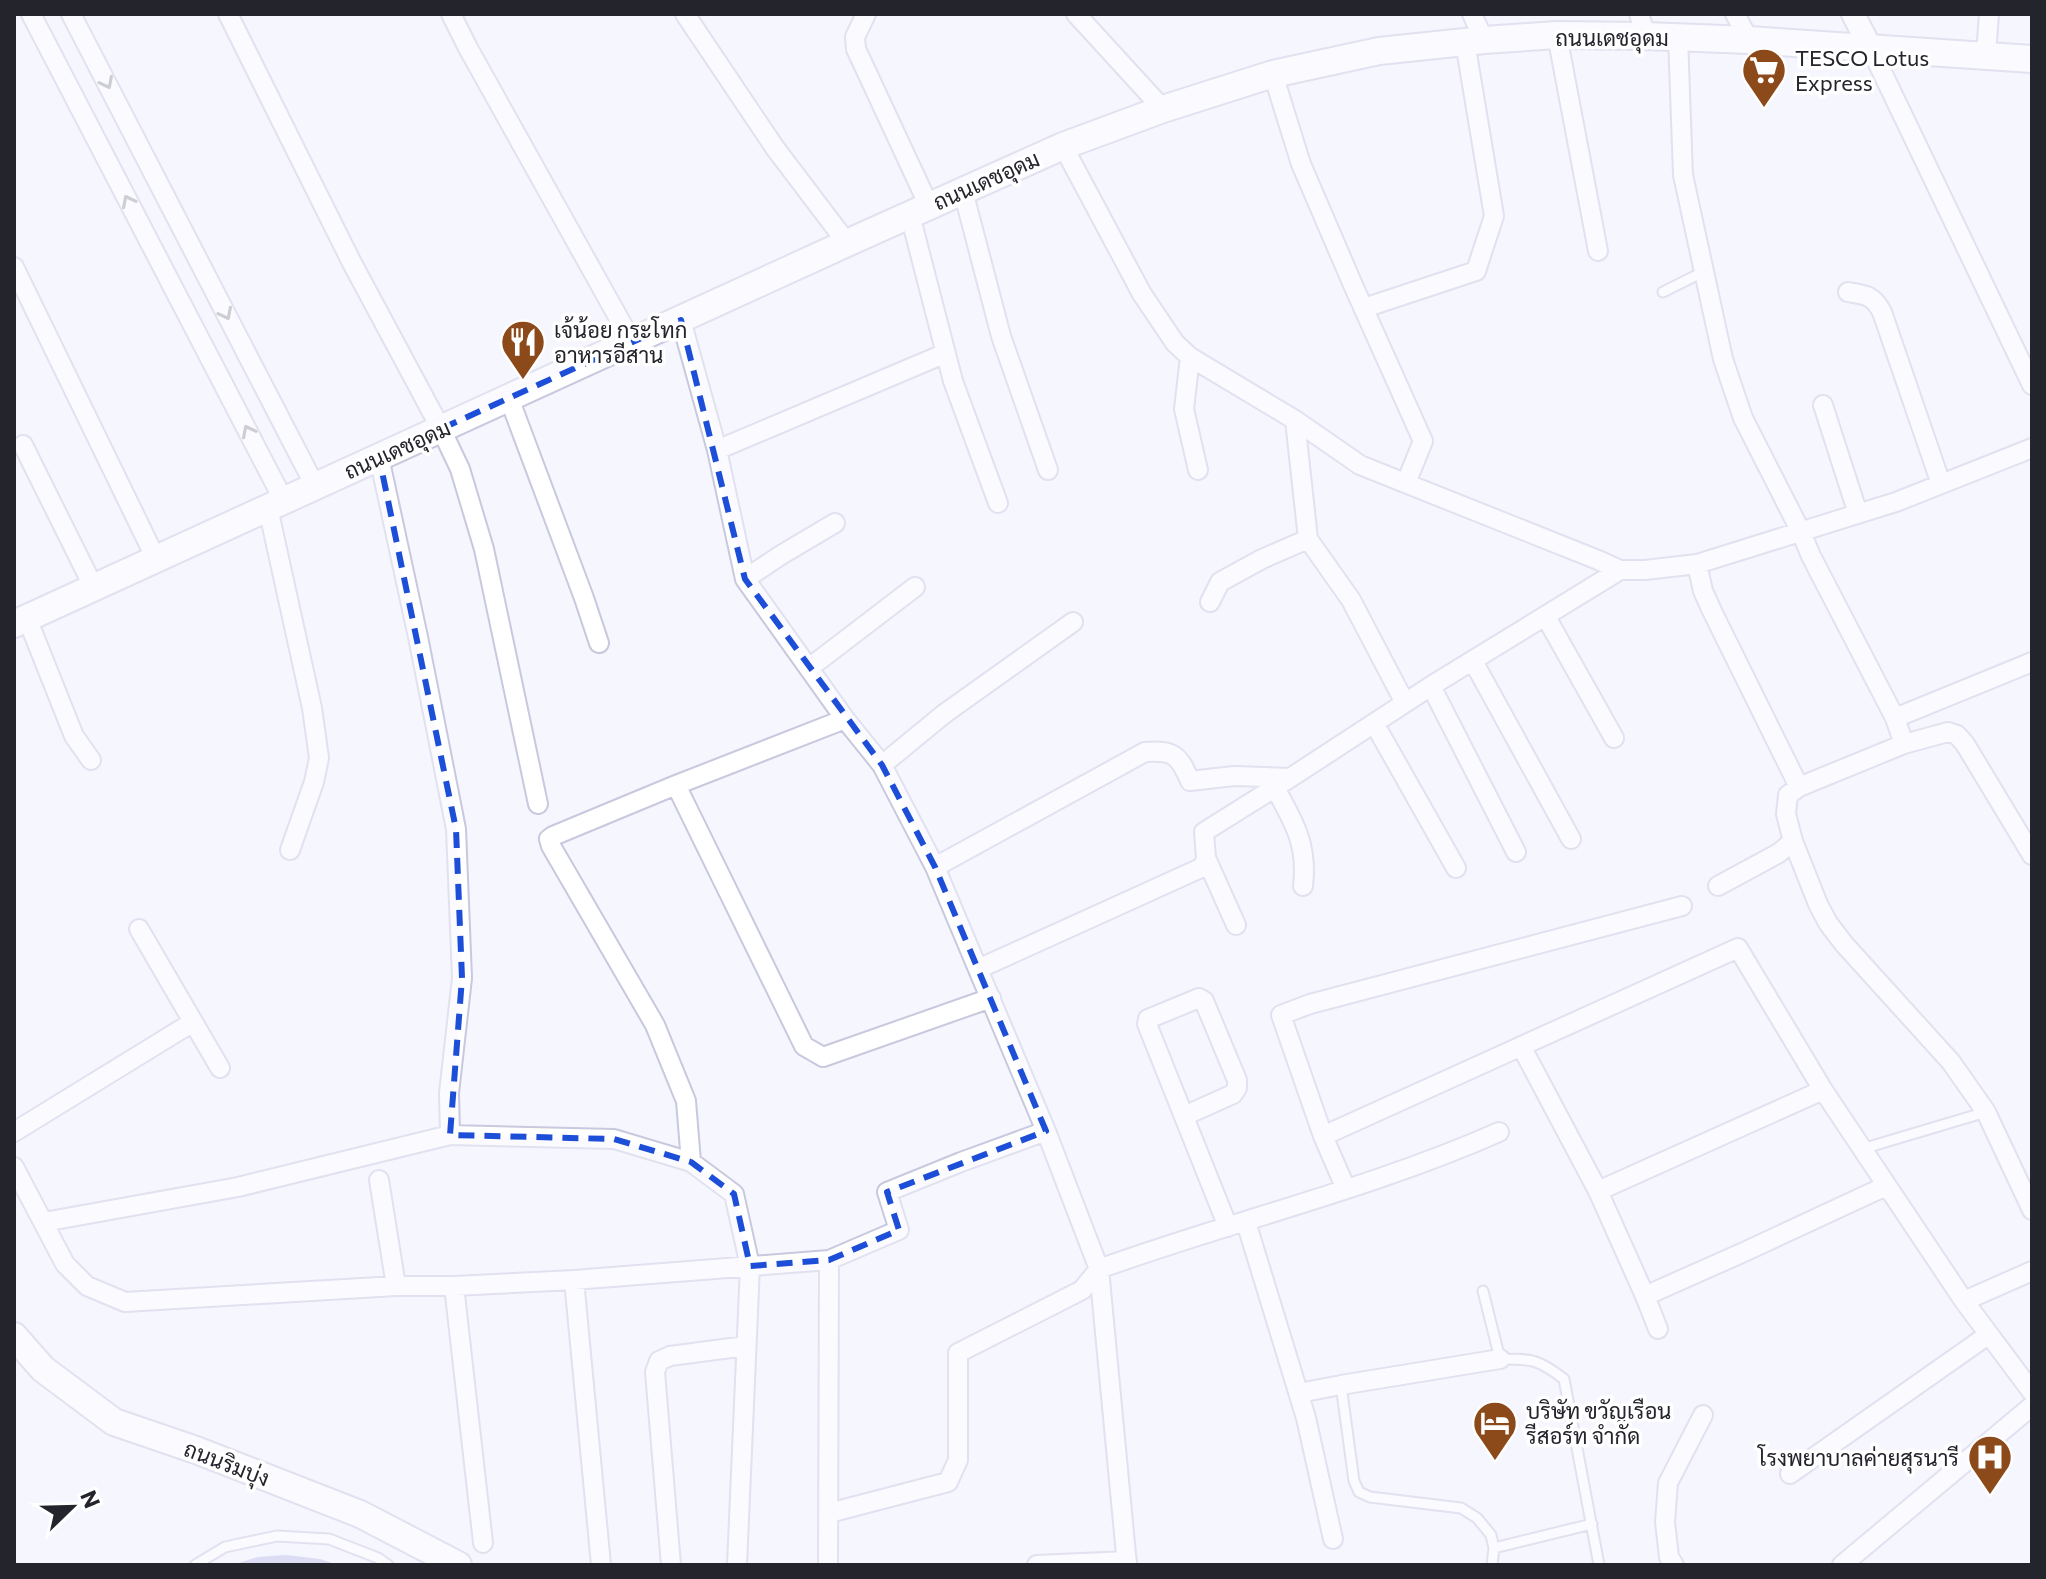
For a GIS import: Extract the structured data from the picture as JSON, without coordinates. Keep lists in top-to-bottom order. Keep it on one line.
{"streets":{"main road":["ถนนเดชอุดม","ถนนริมบุ่ง"]},"places":{"supermarket":["TESCO Lotus Express"],"restaurant":["เจ้น้อย กระโทก อาหารอีสาน"],"hotel":["บริษัท ขวัญเรือน รีสอร์ท จำกัด"],"hospital":["โรงพยาบาลค่ายสุรนารี"]},"north":"top right"}
